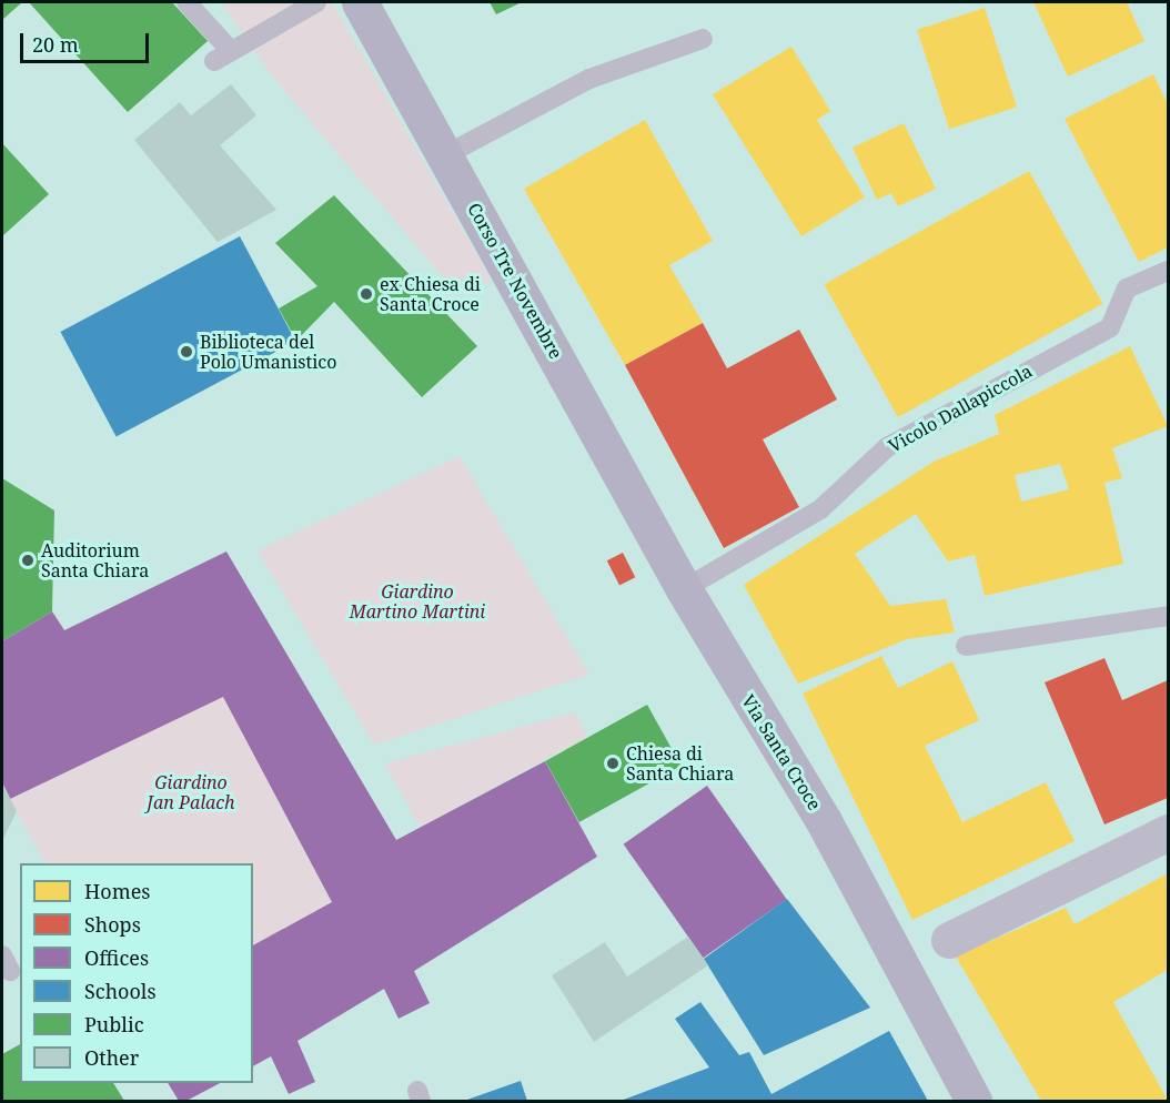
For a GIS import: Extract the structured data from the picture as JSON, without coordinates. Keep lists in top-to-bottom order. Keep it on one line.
{"streets":{"street":["Corso Tre Novembre","Via Santa Croce"],"lane":["Vicolo Dallapiccola"]},"crossings":[["Corso Tre Novembre","Via Santa Croce"],["Vicolo Dallapiccola","Via Santa Croce"]],"parks":["Giardino Martino Martini","Giardino Jan Palach"],"places":["ex Chiesa di Santa Croce","Biblioteca del Polo Umanistico","Auditorium Santa Chiara","Chiesa di Santa Chiara"],"legend":["Homes","Shops","Offices","Schools","Public","Other"],"scale_bar":"20 m"}
